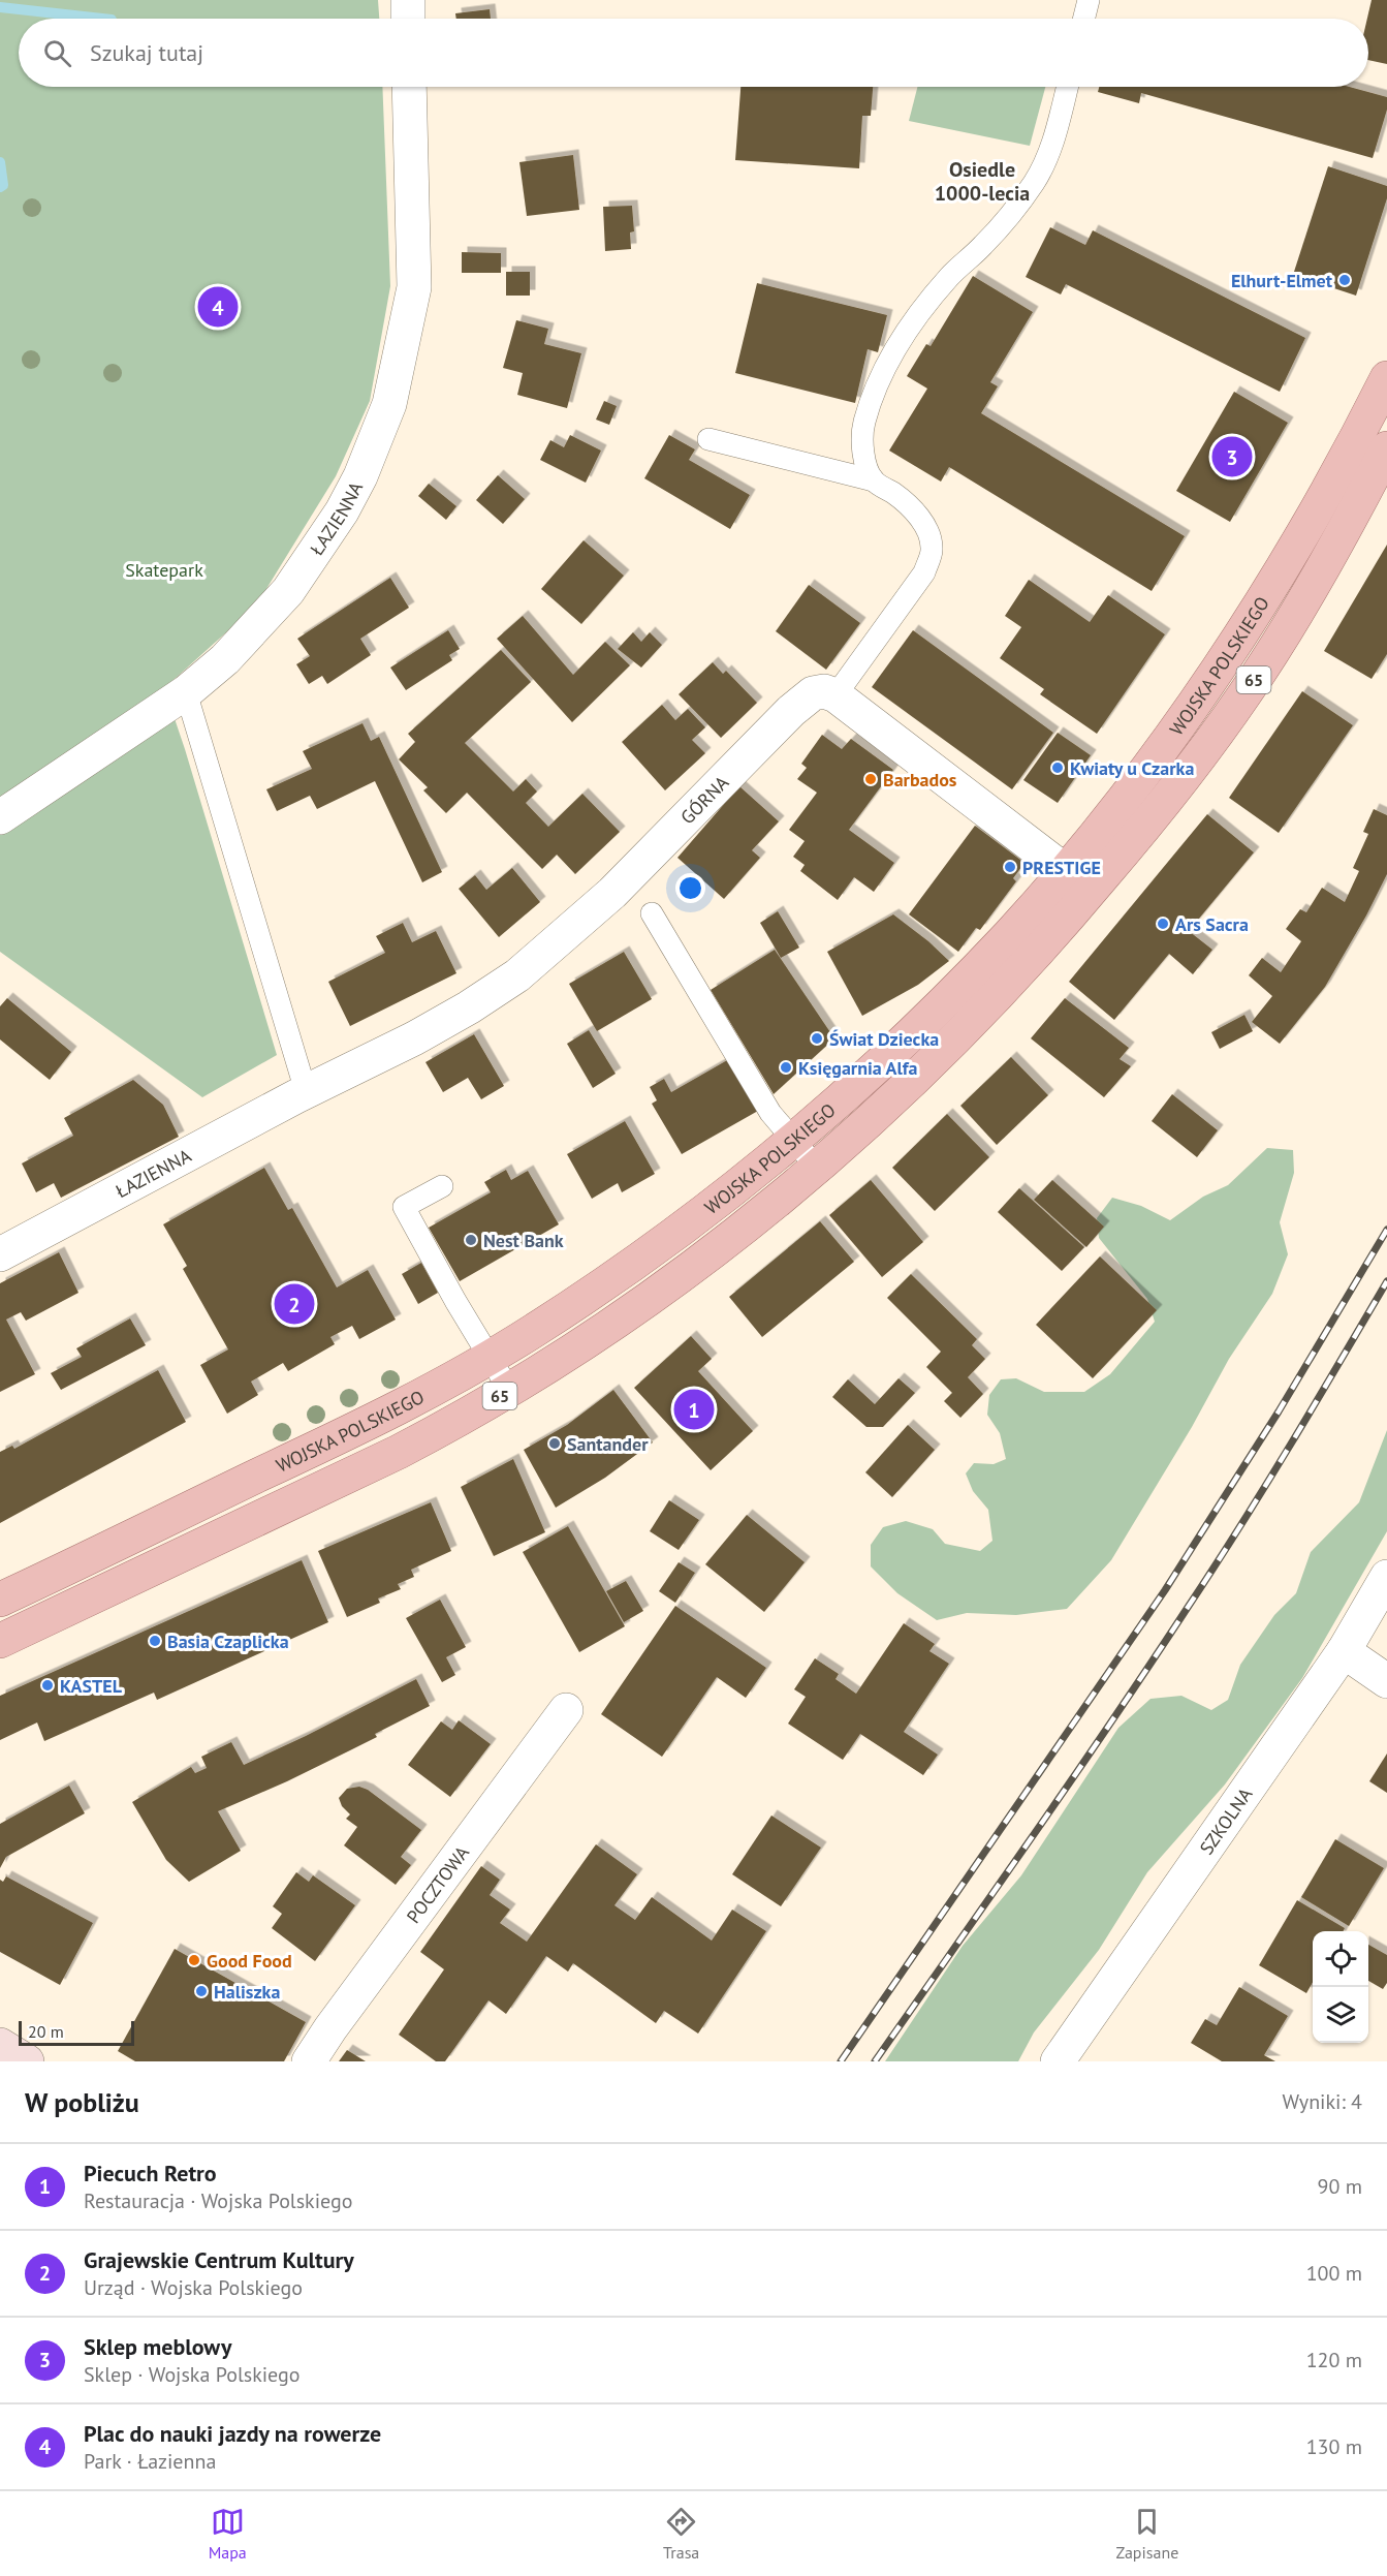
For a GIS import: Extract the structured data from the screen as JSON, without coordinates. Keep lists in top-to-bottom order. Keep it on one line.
{"streets":{"main road":["WOJSKA POLSKIEGO","65"],"street":["ŁAZIENNA","GÓRNA","SZKOLNA","POCZTOWA"]},"crossings":[["ŁAZIENNA","GÓRNA"]],"districts":["Osiedle 1000-lecia"],"parks":["Skatepark"],"places":["Elhurt-Elmet","Kwiaty u Czarka","Barbados","PRESTIGE","Ars Sacra","Świat Dziecka","Księgarnia Alfa","Nest Bank","Santander","Basia Czaplicka","KASTEL","Good Food","Haliszka"],"scale_bar":"20 m","page":{"search":"Szukaj tutaj","pins":["4","3","2","1"],"scale":"20 m","heading":["W pobliżu","Wyniki: 4"],"list":[{"mark":"1","name":"Piecuch Retro","note":"Restauracja · Wojska Polskiego","value":"90 m"},{"mark":"2","name":"Grajewskie Centrum Kultury","note":"Urząd · Wojska Polskiego","value":"100 m"},{"mark":"3","name":"Sklep meblowy","note":"Sklep · Wojska Polskiego","value":"120 m"},{"mark":"4","name":"Plac do nauki jazdy na rowerze","note":"Park · Łazienna","value":"130 m"}],"nav":["Mapa","Trasa","Zapisane"]}}
